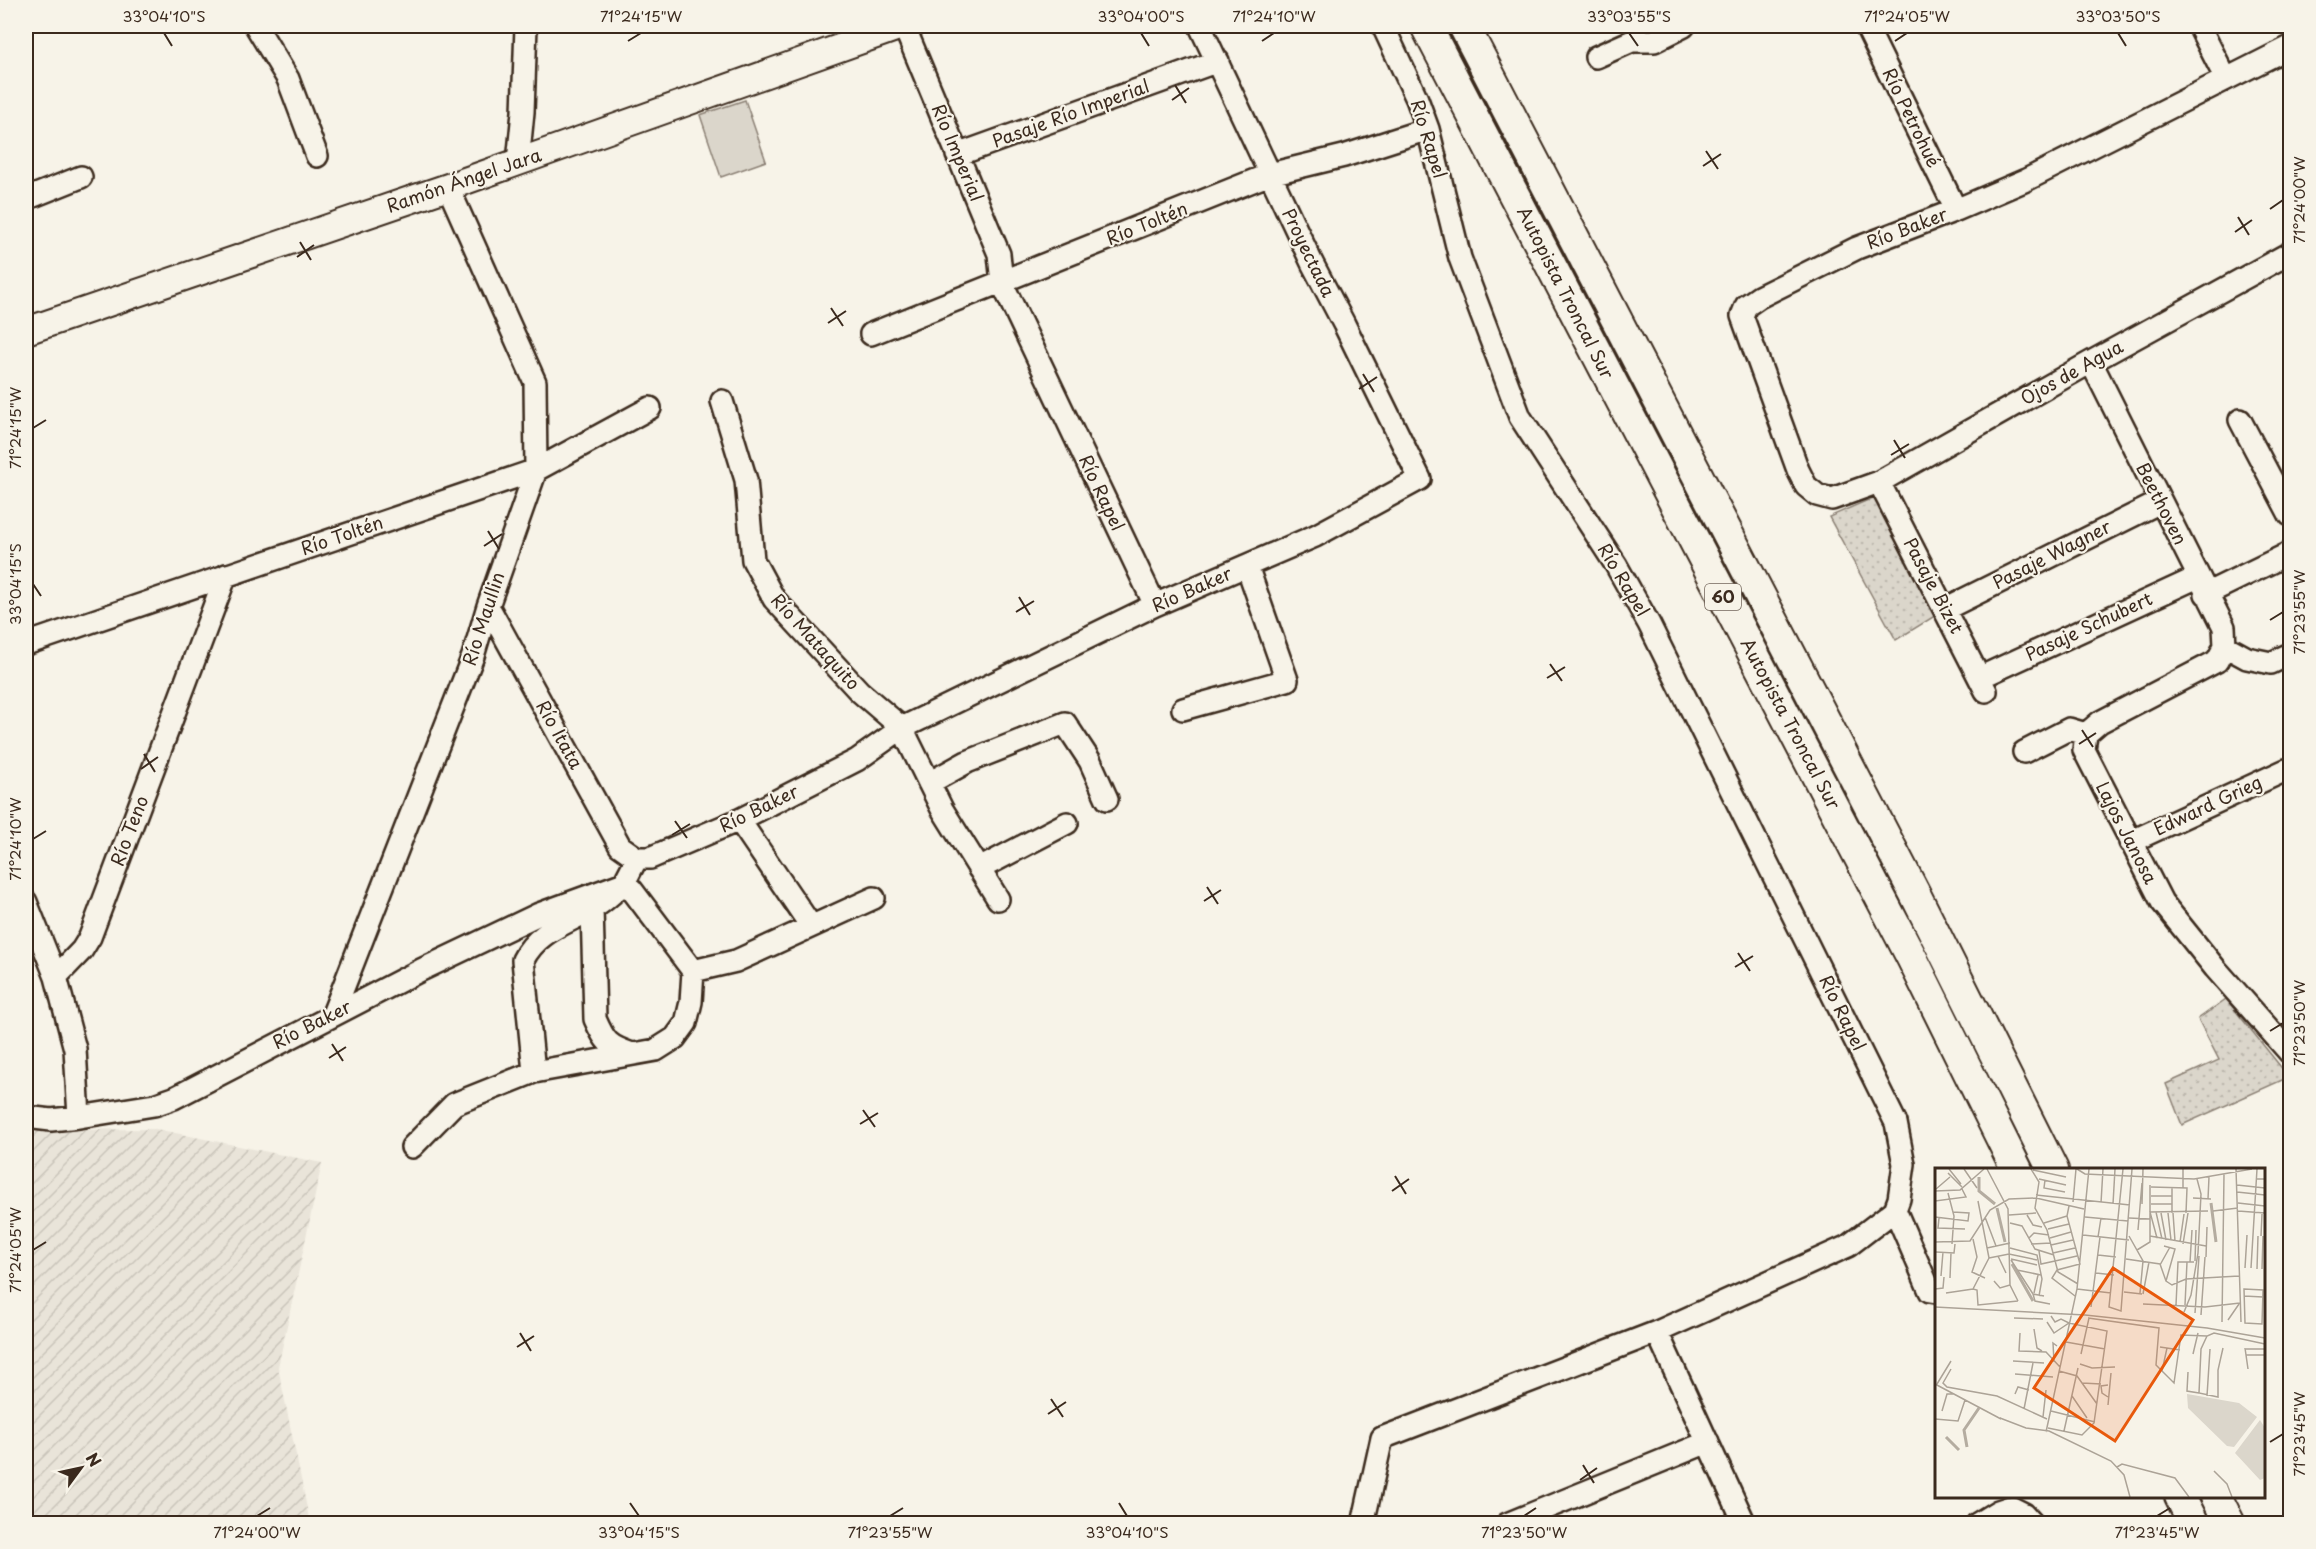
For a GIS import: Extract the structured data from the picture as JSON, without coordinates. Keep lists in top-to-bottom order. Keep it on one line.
{"streets":{"highway":["Autopista Troncal Sur","60"],"main road":["Ramón Ángel Jara"],"street":["Pasaje Río Imperial","Río Petrohué","Río Rapel","Río Imperial","Río Toltén","Río Baker","Proyectada","Ojos de Agua","Beethoven","Pasaje Wagner","Pasaje Bizet","Río Maullin","Pasaje Schubert","Río Mataquito","Río Itata","Edward Grieg","Río Teno","Lajos Janosa"]},"crossings":[["Pasaje Río Imperial","Río Imperial"],["Pasaje Río Imperial","Proyectada"],["Río Petrohué","Río Baker"],["Río Rapel","Río Imperial"],["Río Rapel","Río Toltén"],["Río Rapel","Río Baker"],["Río Imperial","Ramón Ángel Jara"],["Río Imperial","Río Toltén"],["Ramón Ángel Jara","Río Maullin"],["Río Toltén","Proyectada"],["Río Toltén","Río Maullin"],["Río Toltén","Río Teno"],["Río Baker","Proyectada"],["Río Baker","Ojos de Agua"],["Río Baker","Río Maullin"],["Río Baker","Río Mataquito"],["Río Baker","Río Itata"],["Ojos de Agua","Beethoven"],["Ojos de Agua","Pasaje Bizet"],["Beethoven","Pasaje Wagner"],["Beethoven","Pasaje Schubert"],["Pasaje Wagner","Pasaje Bizet"],["Pasaje Bizet","Pasaje Schubert"],["Río Maullin","Río Itata"],["Edward Grieg","Lajos Janosa"]],"north":"top right","coordinates":["33°04'10\"S","71°24'15\"W","33°04'00\"S","71°24'10\"W","33°03'55\"S","71°24'05\"W","33°03'50\"S","71°24'00\"W","33°04'15\"S","71°23'55\"W","71°23'50\"W","71°23'45\"W"]}
